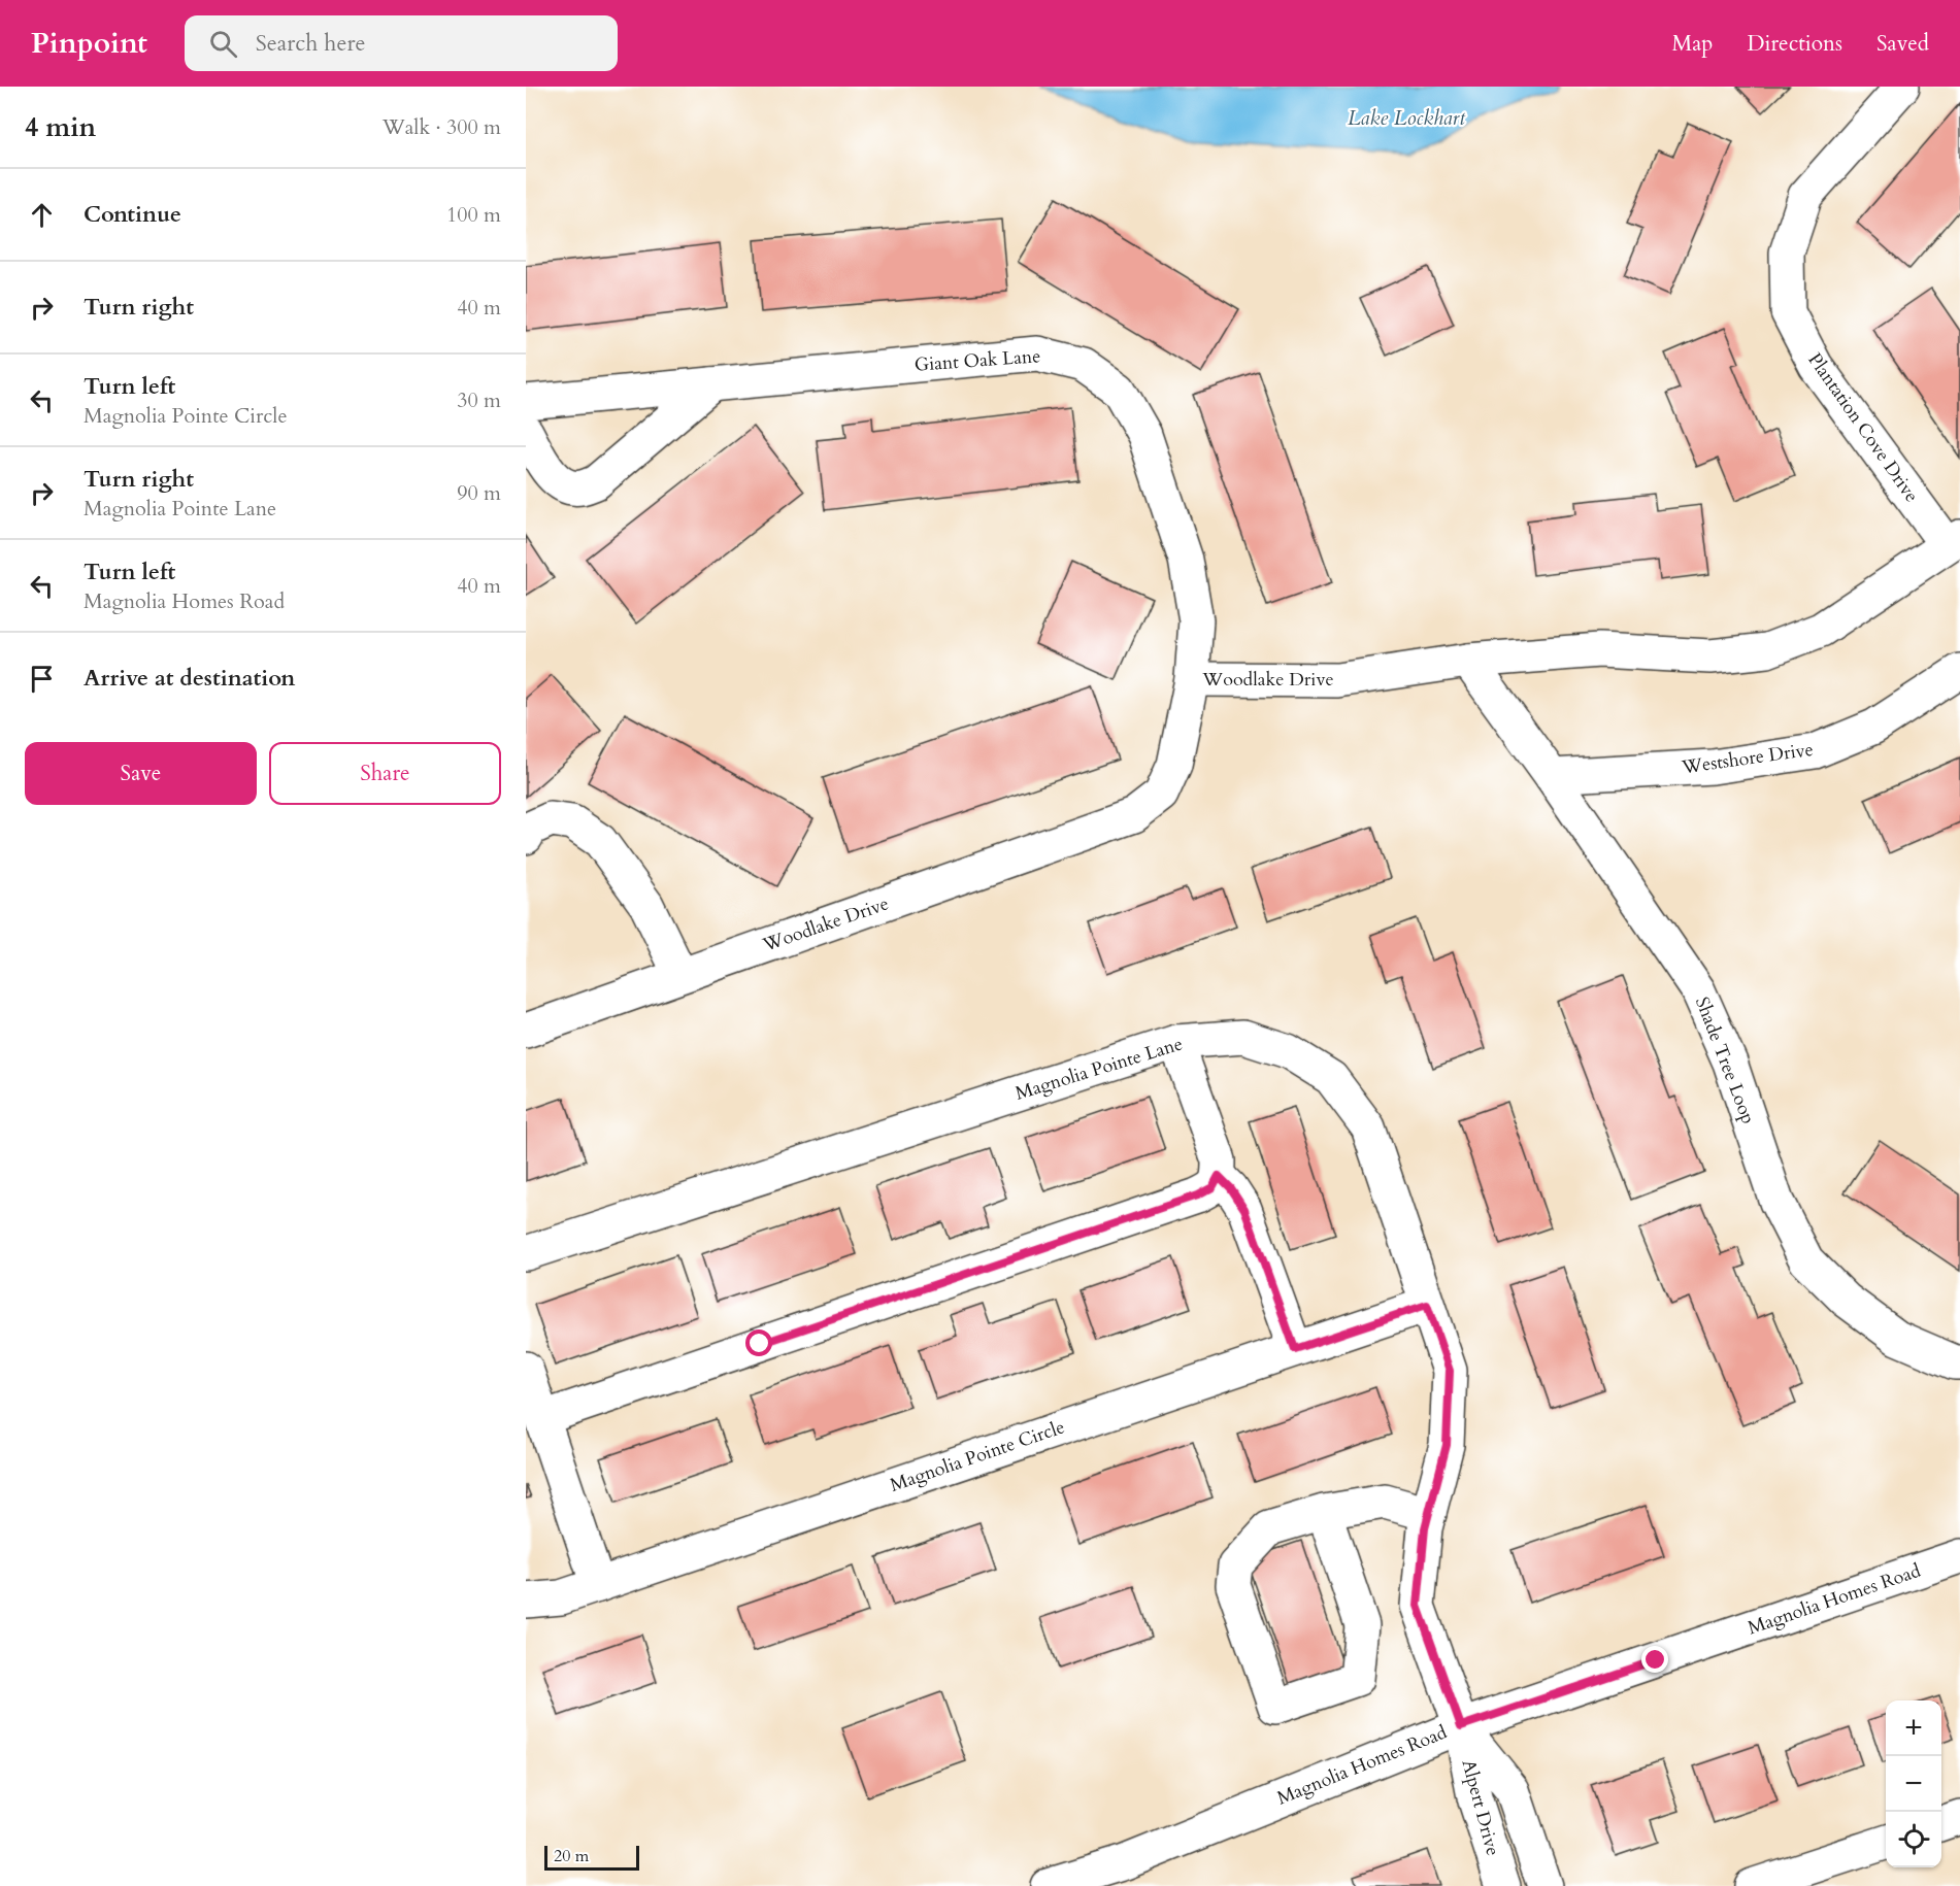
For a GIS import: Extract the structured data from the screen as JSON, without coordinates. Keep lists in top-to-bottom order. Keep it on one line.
{"streets":{"street":["Giant Oak Lane","Plantation Cove Drive","Woodlake Drive","Westshore Drive","Shade Tree Loop","Magnolia Pointe Lane","Magnolia Pointe Circle","Magnolia Homes Road","Alpert Drive"]},"crossings":[["Giant Oak Lane","Woodlake Drive"],["Plantation Cove Drive","Woodlake Drive"],["Woodlake Drive","Shade Tree Loop"],["Westshore Drive","Shade Tree Loop"],["Magnolia Pointe Lane","Magnolia Pointe Circle"],["Magnolia Pointe Lane","Magnolia Homes Road"],["Magnolia Pointe Lane","Alpert Drive"],["Magnolia Homes Road","Alpert Drive"]],"water":["Lake Lockhart"],"scale_bar":"20 m","page":{"header":"Pinpoint","search":"Search here","nav":["Map","Directions","Saved"],"heading":["4 min","Walk · 300 m"],"list":[["Continue","100 m"],["Turn right","40 m"],["Turn left","Magnolia Pointe Circle","30 m"],["Turn right","Magnolia Pointe Lane","90 m"],["Turn left","Magnolia Homes Road","40 m"],"Arrive at destination"],"buttons":["Save","Share"],"map_buttons":["+","−"],"scale":"20 m"}}
